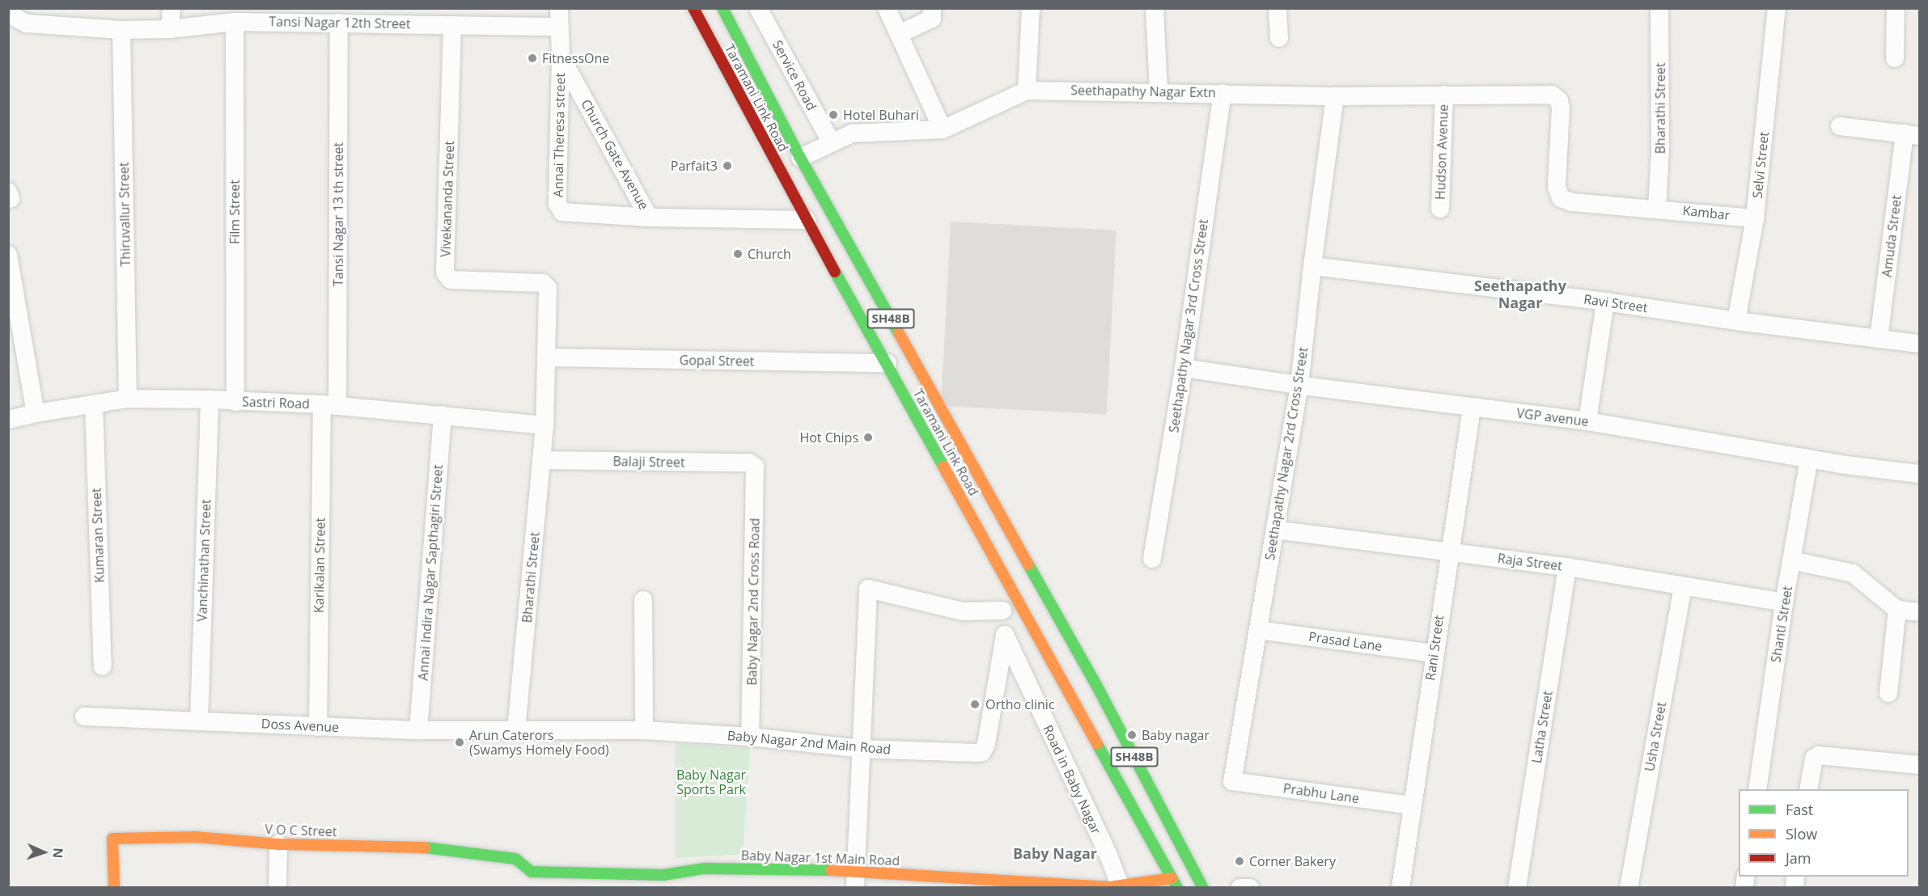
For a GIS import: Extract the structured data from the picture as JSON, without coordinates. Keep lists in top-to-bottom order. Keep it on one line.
{"streets":{"main road":["Taramani Link Road","SH48B","V O C Street","Baby Nagar 1st Main Road"],"street":["Tansi Nagar 12th Street","Service Road","Seethapathy Nagar Extn","Bharathi Street","Annai Theresa street","Hudson Avenue","Church Gate Avenue","Selvi Street","Vivekananda Street","Film Street","Kambar","Thiruvallur Street","Tansi Nagar 13 th street","Amuda Street","Ravi Street","Seethapathy Nagar 3rd Cross Street","Gopal Street","Sastri Road","VGP avenue","Seethapathy Nagar 2rd Cross Street","Balaji Street","Kumaran Street","Vanchinathan Street","Raja Street","Karikalan Street","Annai Indira Nagar Sapthagiri Street","Baby Nagar 2nd Cross Road","Shanti Street","Prasad Lane","Rani Street","Doss Avenue","Latha Street","Usha Street","Baby Nagar 2nd Main Road","Road in Baby Nagar","Prabhu Lane"]},"crossings":[["Tansi Nagar 12th Street","Church Gate Avenue"],["Tansi Nagar 12th Street","Vivekananda Street"],["Tansi Nagar 12th Street","Film Street"],["Tansi Nagar 12th Street","Thiruvallur Street"],["Tansi Nagar 12th Street","Tansi Nagar 13 th street"],["Service Road","Seethapathy Nagar Extn"],["Seethapathy Nagar Extn","Taramani Link Road"],["Seethapathy Nagar Extn","Hudson Avenue"],["Seethapathy Nagar Extn","Kambar"],["Seethapathy Nagar Extn","Seethapathy Nagar 3rd Cross Street"],["Seethapathy Nagar Extn","Seethapathy Nagar 2rd Cross Street"],["Taramani Link Road","Church Gate Avenue"],["Taramani Link Road","Gopal Street"],["Taramani Link Road","Baby Nagar 1st Main Road"],["Bharathi Street","Vivekananda Street"],["Bharathi Street","Kambar"],["Bharathi Street","Sastri Road"],["Bharathi Street","Balaji Street"],["Bharathi Street","Doss Avenue"],["Bharathi Street","Baby Nagar 2nd Main Road"],["Annai Theresa street","Church Gate Avenue"],["Selvi Street","Kambar"],["Selvi Street","Ravi Street"],["Vivekananda Street","Gopal Street"],["Vivekananda Street","Sastri Road"],["Film Street","Sastri Road"],["Thiruvallur Street","Sastri Road"],["Tansi Nagar 13 th street","Sastri Road"],["Tansi Nagar 13 th street","Karikalan Street"],["Amuda Street","Ravi Street"],["Ravi Street","Seethapathy Nagar 2rd Cross Street"],["Seethapathy Nagar 3rd Cross Street","VGP avenue"],["Sastri Road","Kumaran Street"],["Sastri Road","Vanchinathan Street"],["Sastri Road","Karikalan Street"],["Sastri Road","Annai Indira Nagar Sapthagiri Street"],["VGP avenue","Seethapathy Nagar 2rd Cross Street"],["VGP avenue","Shanti Street"],["VGP avenue","Rani Street"],["Seethapathy Nagar 2rd Cross Street","Raja Street"],["Seethapathy Nagar 2rd Cross Street","Prasad Lane"],["Seethapathy Nagar 2rd Cross Street","Prabhu Lane"],["Balaji Street","Baby Nagar 2nd Cross Road"],["Vanchinathan Street","Doss Avenue"],["Raja Street","Shanti Street"],["Raja Street","Rani Street"],["Raja Street","Latha Street"],["Raja Street","Usha Street"],["Karikalan Street","Doss Avenue"],["Annai Indira Nagar Sapthagiri Street","Doss Avenue"],["Baby Nagar 2nd Cross Road","Baby Nagar 2nd Main Road"],["Prasad Lane","Rani Street"],["Rani Street","Prabhu Lane"],["Doss Avenue","Baby Nagar 2nd Main Road"],["Baby Nagar 2nd Main Road","Road in Baby Nagar"],["Road in Baby Nagar","Baby Nagar 1st Main Road"],["V O C Street","Baby Nagar 1st Main Road"]],"districts":["Seethapathy Nagar","Baby Nagar"],"parks":["Baby Nagar Sports Park"],"places":["FitnessOne","Hotel Buhari","Parfait3","Church","Hot Chips","Ortho clinic","Baby nagar","Arun Caterors (Swamys Homely Food)","Corner Bakery"],"legend":["Fast","Slow","Jam"],"north":"right"}
